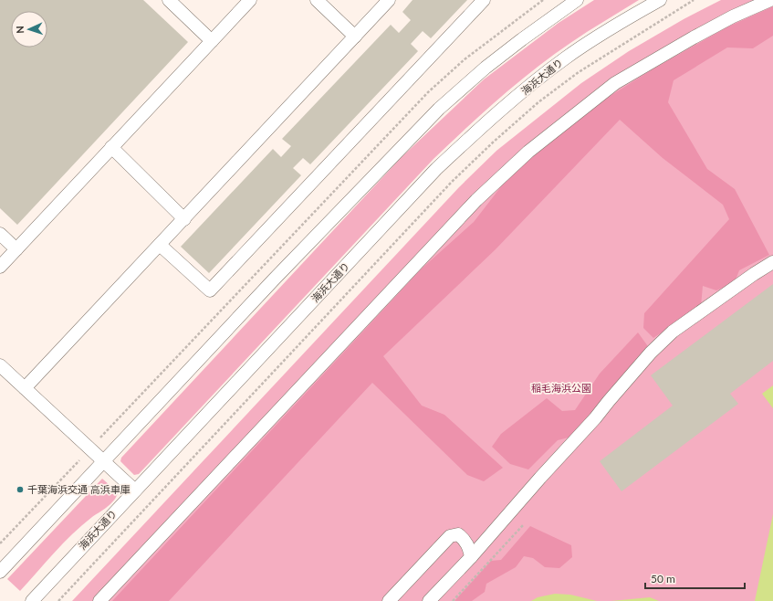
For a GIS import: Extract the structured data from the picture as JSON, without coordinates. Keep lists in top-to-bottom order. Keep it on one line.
{"streets":{"street":["海浜大通り"]},"parks":["稲毛海浜公園"],"places":["千葉海浜交通 高浜車庫"],"scale_bar":"50 m","north":"left"}
